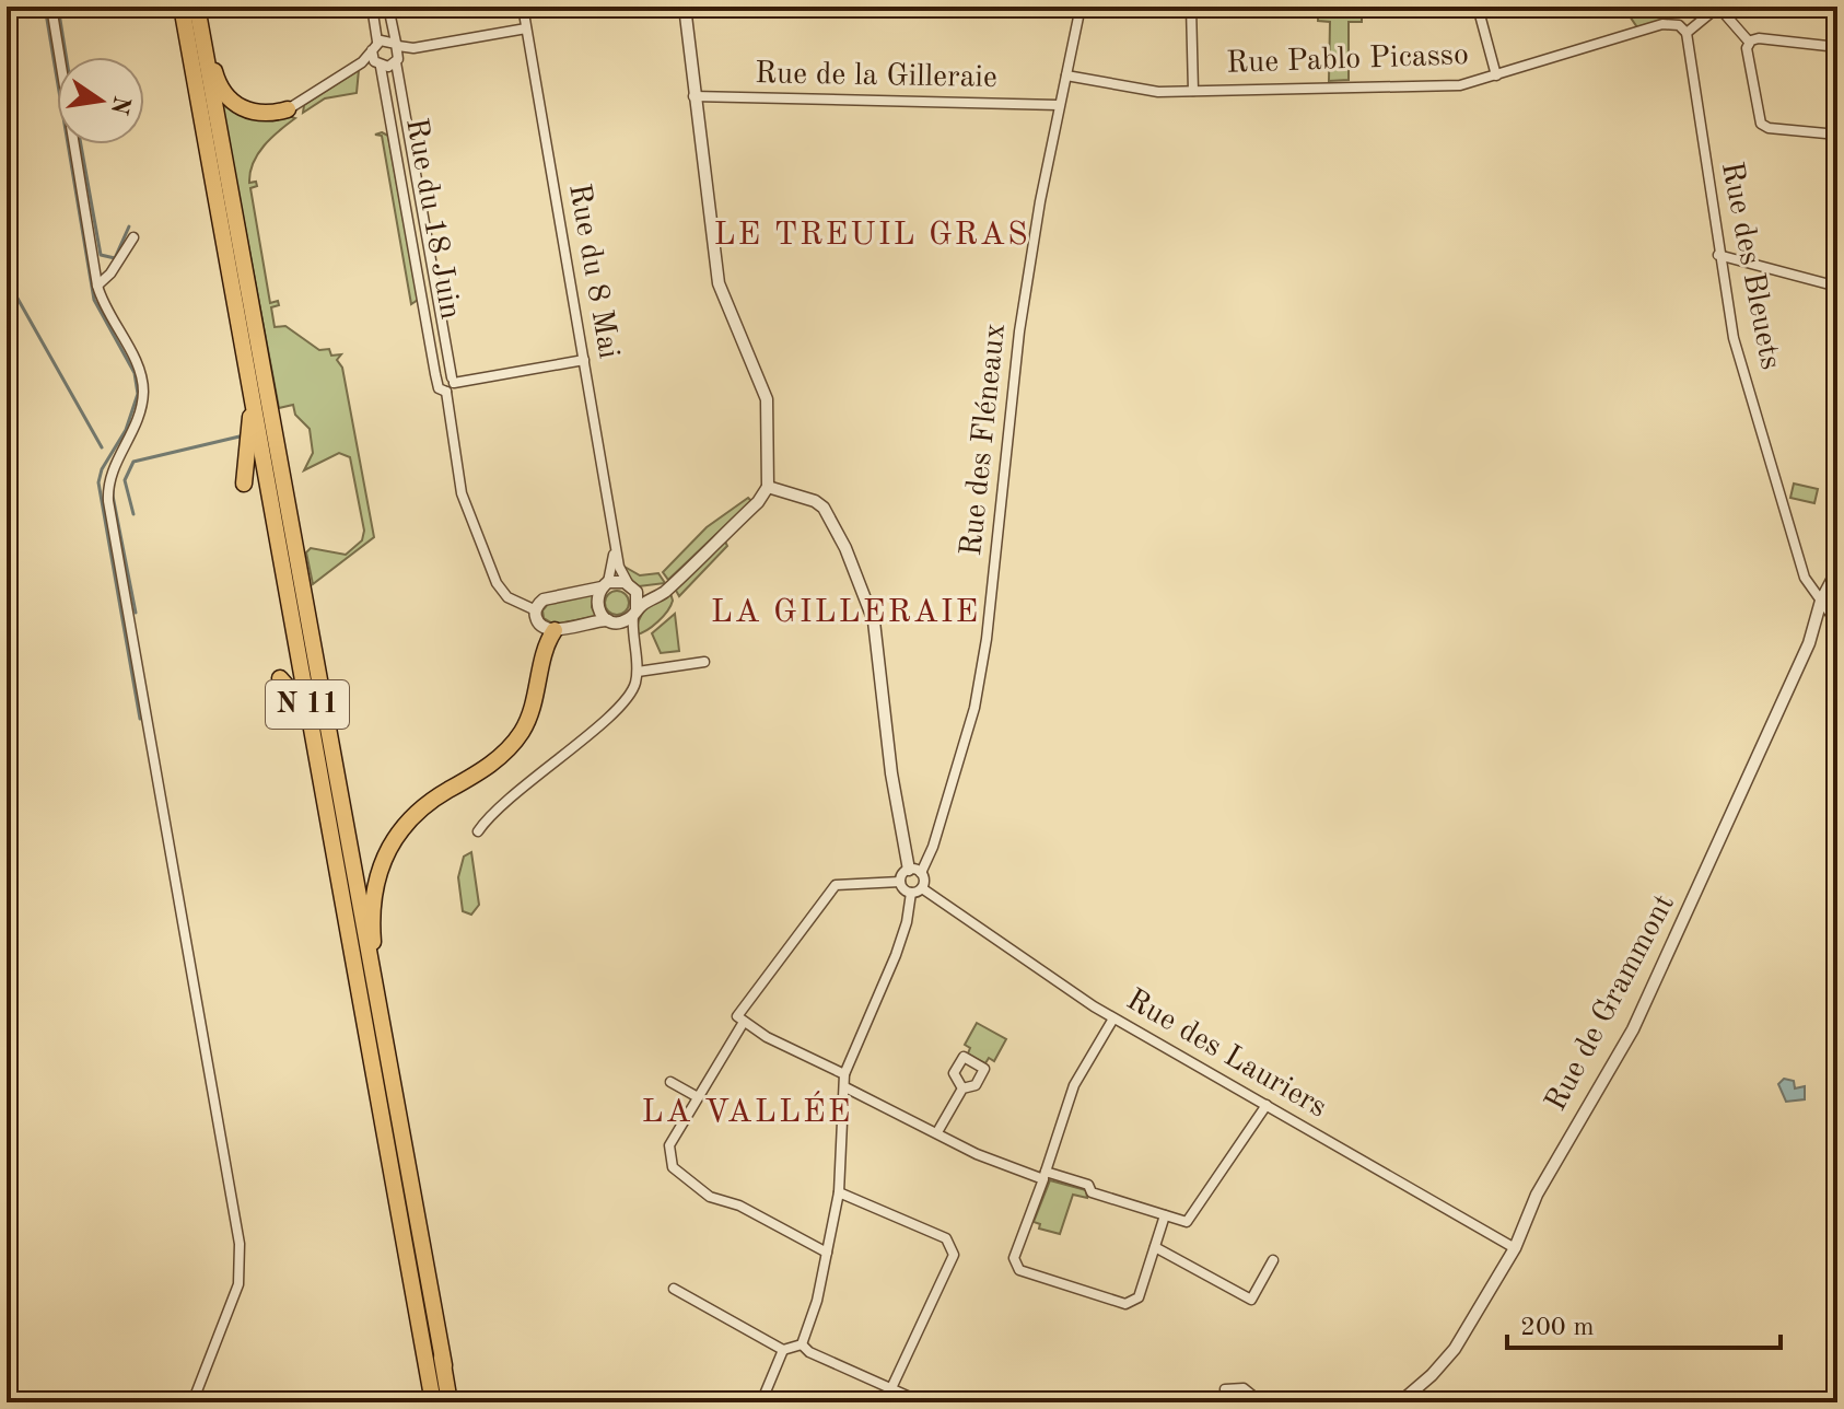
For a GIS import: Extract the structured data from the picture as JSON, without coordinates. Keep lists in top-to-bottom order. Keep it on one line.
{"streets":{"highway":["N 11"],"street":["Rue Pablo Picasso","Rue de la Gilleraie","Rue du 18 Juin","Rue des Bleuets","Rue du 8 Mai","Rue des Fléneaux","Rue de Grammont","Rue des Lauriers"]},"crossings":[["Rue Pablo Picasso","Rue des Bleuets"],["Rue Pablo Picasso","Rue des Fléneaux"],["Rue de la Gilleraie","Rue des Fléneaux"],["Rue des Bleuets","Rue de Grammont"],["Rue de Grammont","Rue des Lauriers"]],"districts":["LE TREUIL GRAS","LA GILLERAIE","LA VALLÉE"],"scale_bar":"200 m","north":"right"}
